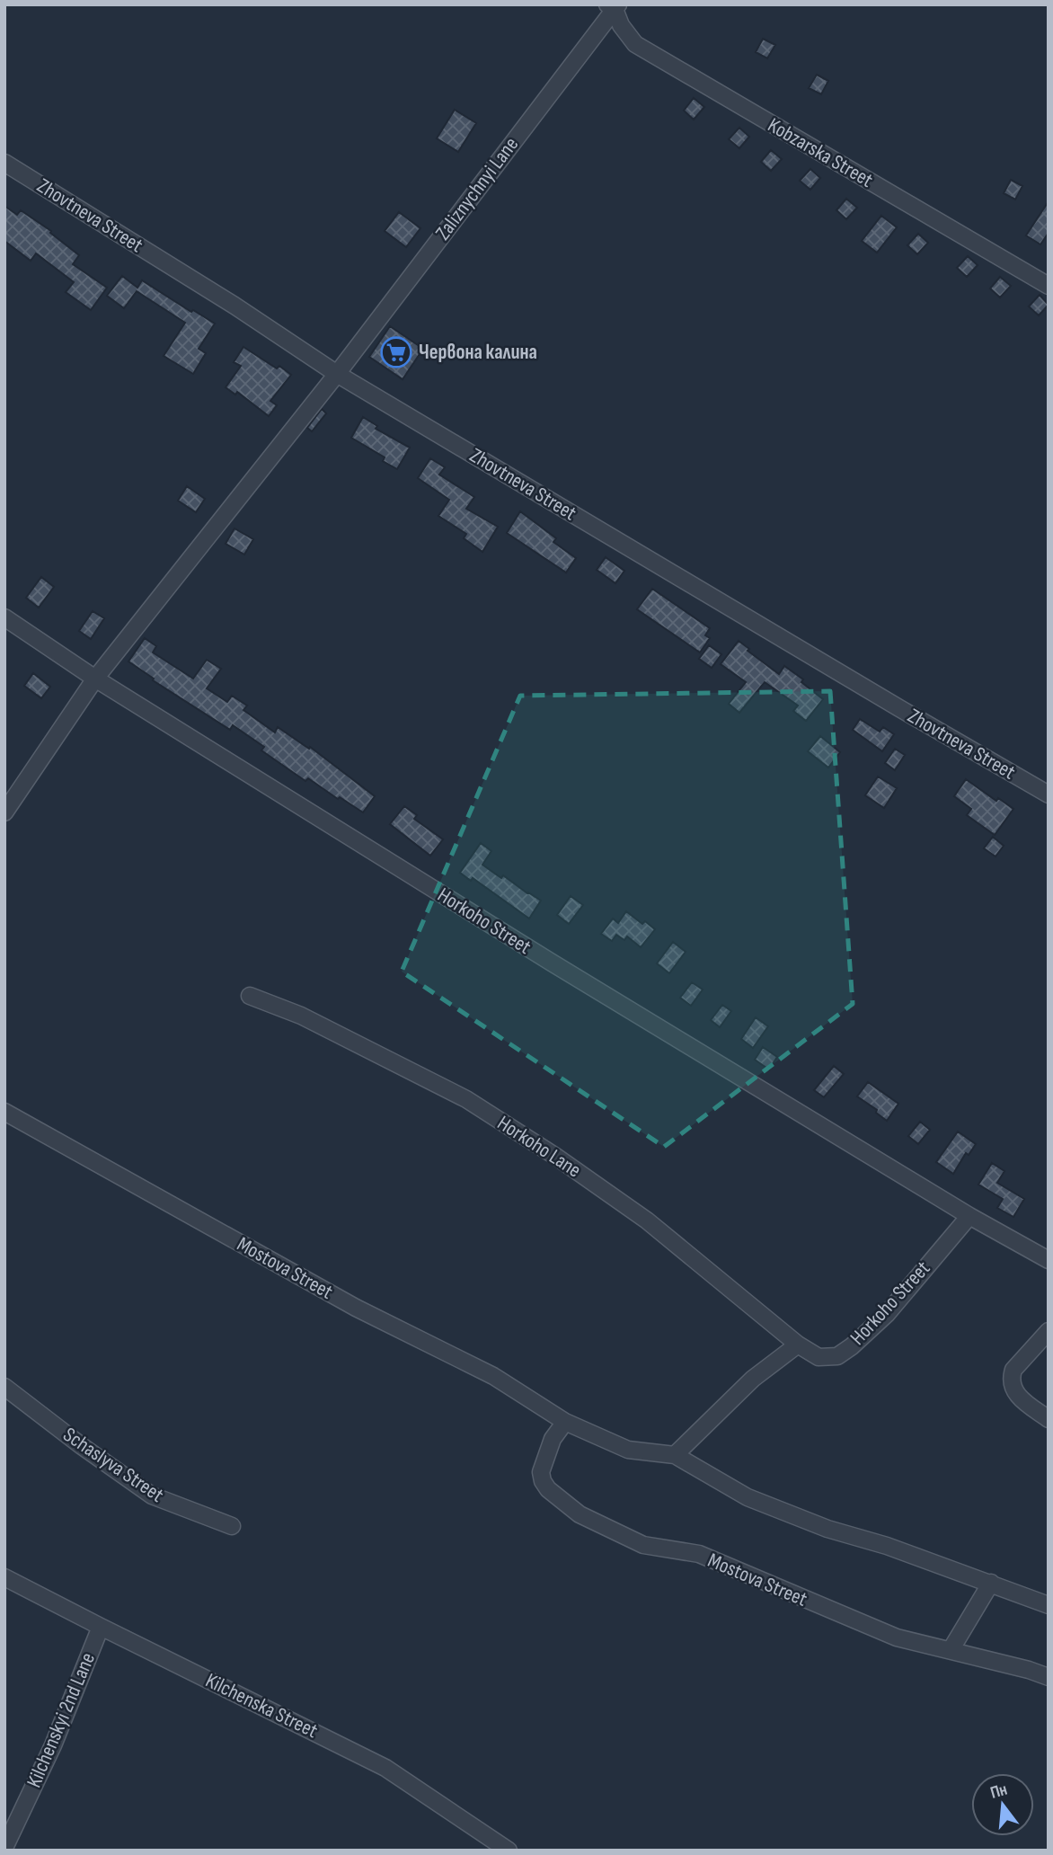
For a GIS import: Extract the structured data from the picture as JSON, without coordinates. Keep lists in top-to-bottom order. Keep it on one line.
{"streets":{"street":["Kobzarska Street","Zaliznychnyi Lane","Zhovtneva Street","Horkoho Street","Horkoho Lane","Mostova Street","Schaslyva Street","Kilchenska Street","Kilchenskyi 2nd Lane"]},"crossings":[["Kobzarska Street","Zaliznychnyi Lane"],["Zaliznychnyi Lane","Zhovtneva Street"],["Zaliznychnyi Lane","Horkoho Street"],["Horkoho Street","Horkoho Lane"],["Kilchenska Street","Kilchenskyi 2nd Lane"]],"places":{"supermarket":["Червона калина"]},"north":"top"}
